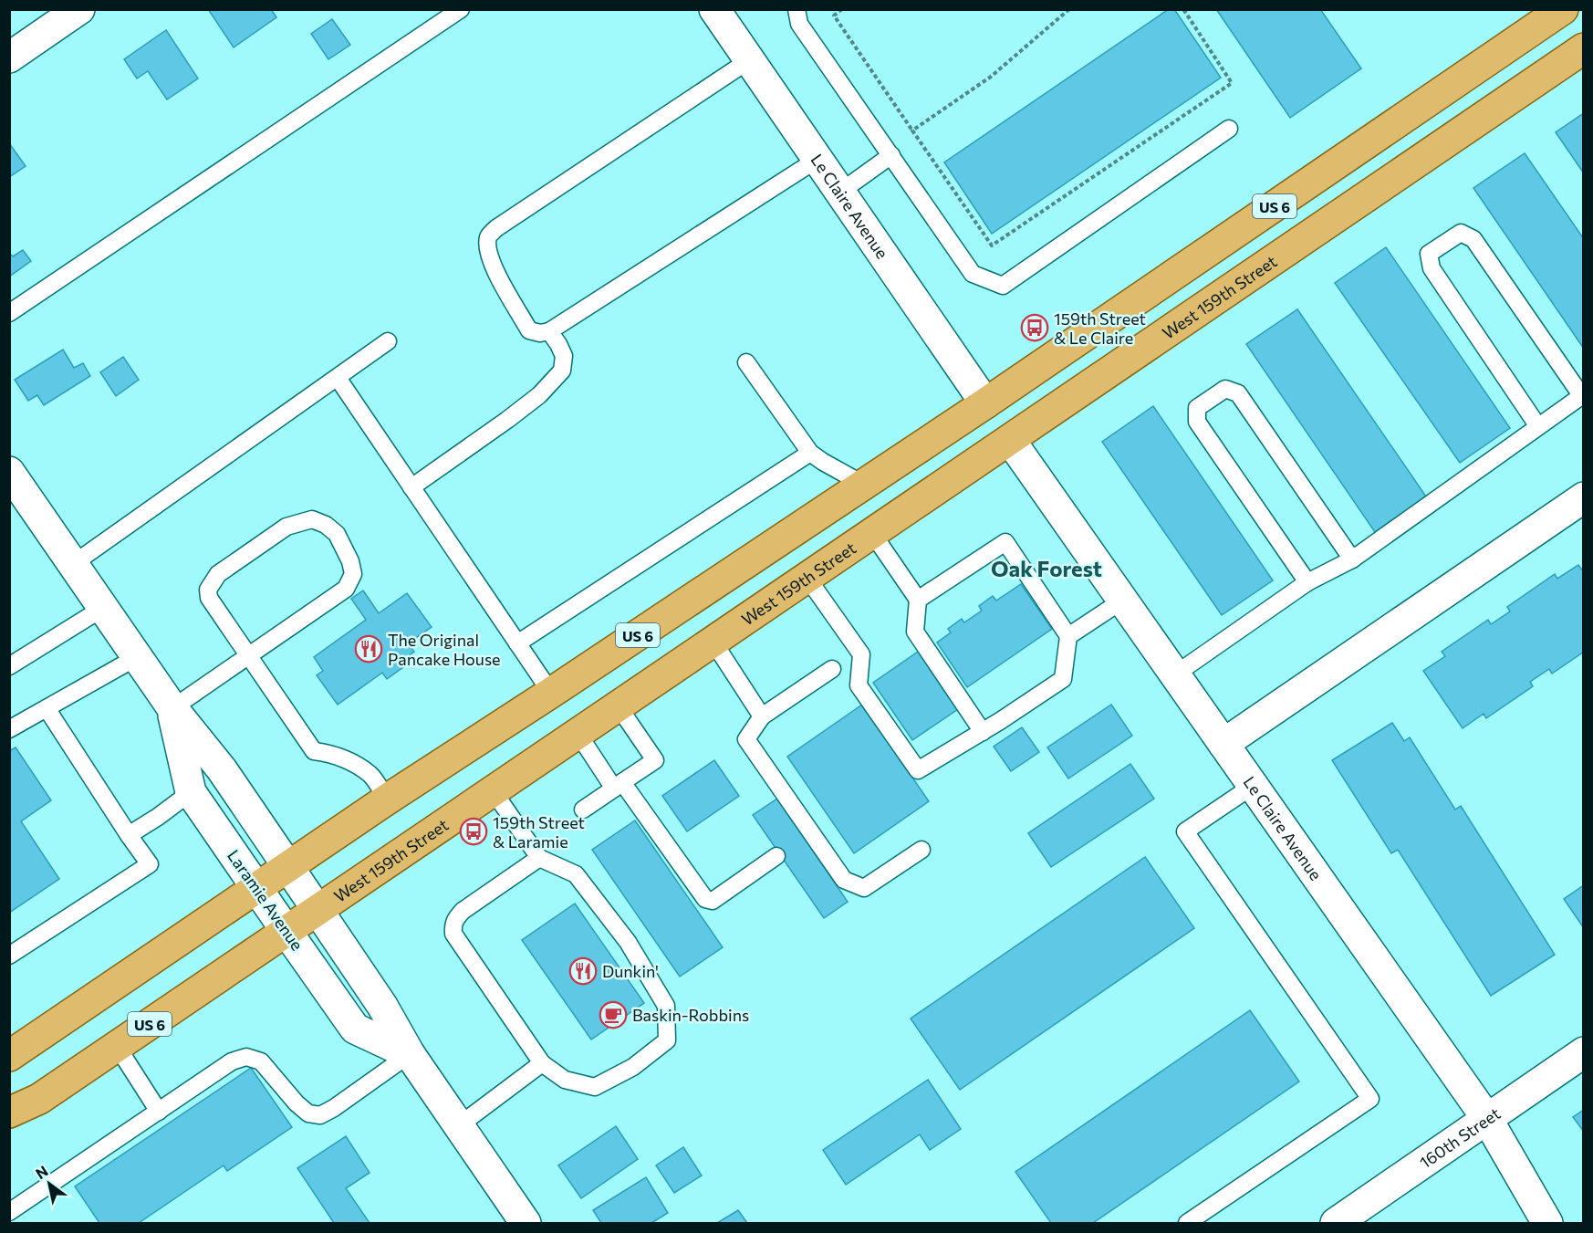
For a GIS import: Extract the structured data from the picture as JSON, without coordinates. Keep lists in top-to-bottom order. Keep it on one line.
{"streets":{"main road":["US 6","West 159th Street"],"street":["Le Claire Avenue","Laramie Avenue","160th Street"]},"crossings":[["Le Claire Avenue","US 6"],["Le Claire Avenue","West 159th Street"],["Le Claire Avenue","160th Street"],["US 6","Laramie Avenue"],["West 159th Street","Laramie Avenue"]],"districts":["Oak Forest"],"places":{"bus stop":["159th Street & Le Claire","159th Street & Laramie"],"restaurant":["The Original Pancake House","Dunkin'"],"cafe":["Baskin-Robbins"]},"north":"top left"}
